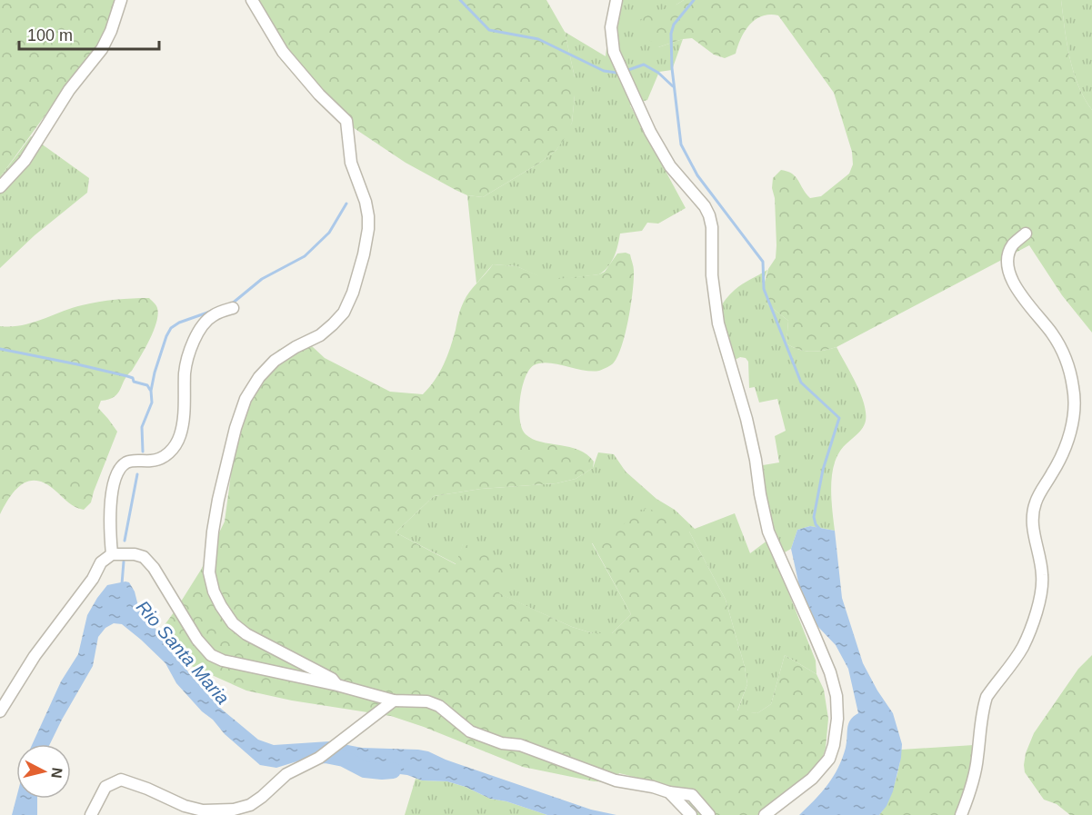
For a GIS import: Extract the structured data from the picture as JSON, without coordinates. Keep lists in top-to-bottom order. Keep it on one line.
{"water":["Rio Santa Maria"],"scale_bar":"100 m","north":"right"}
